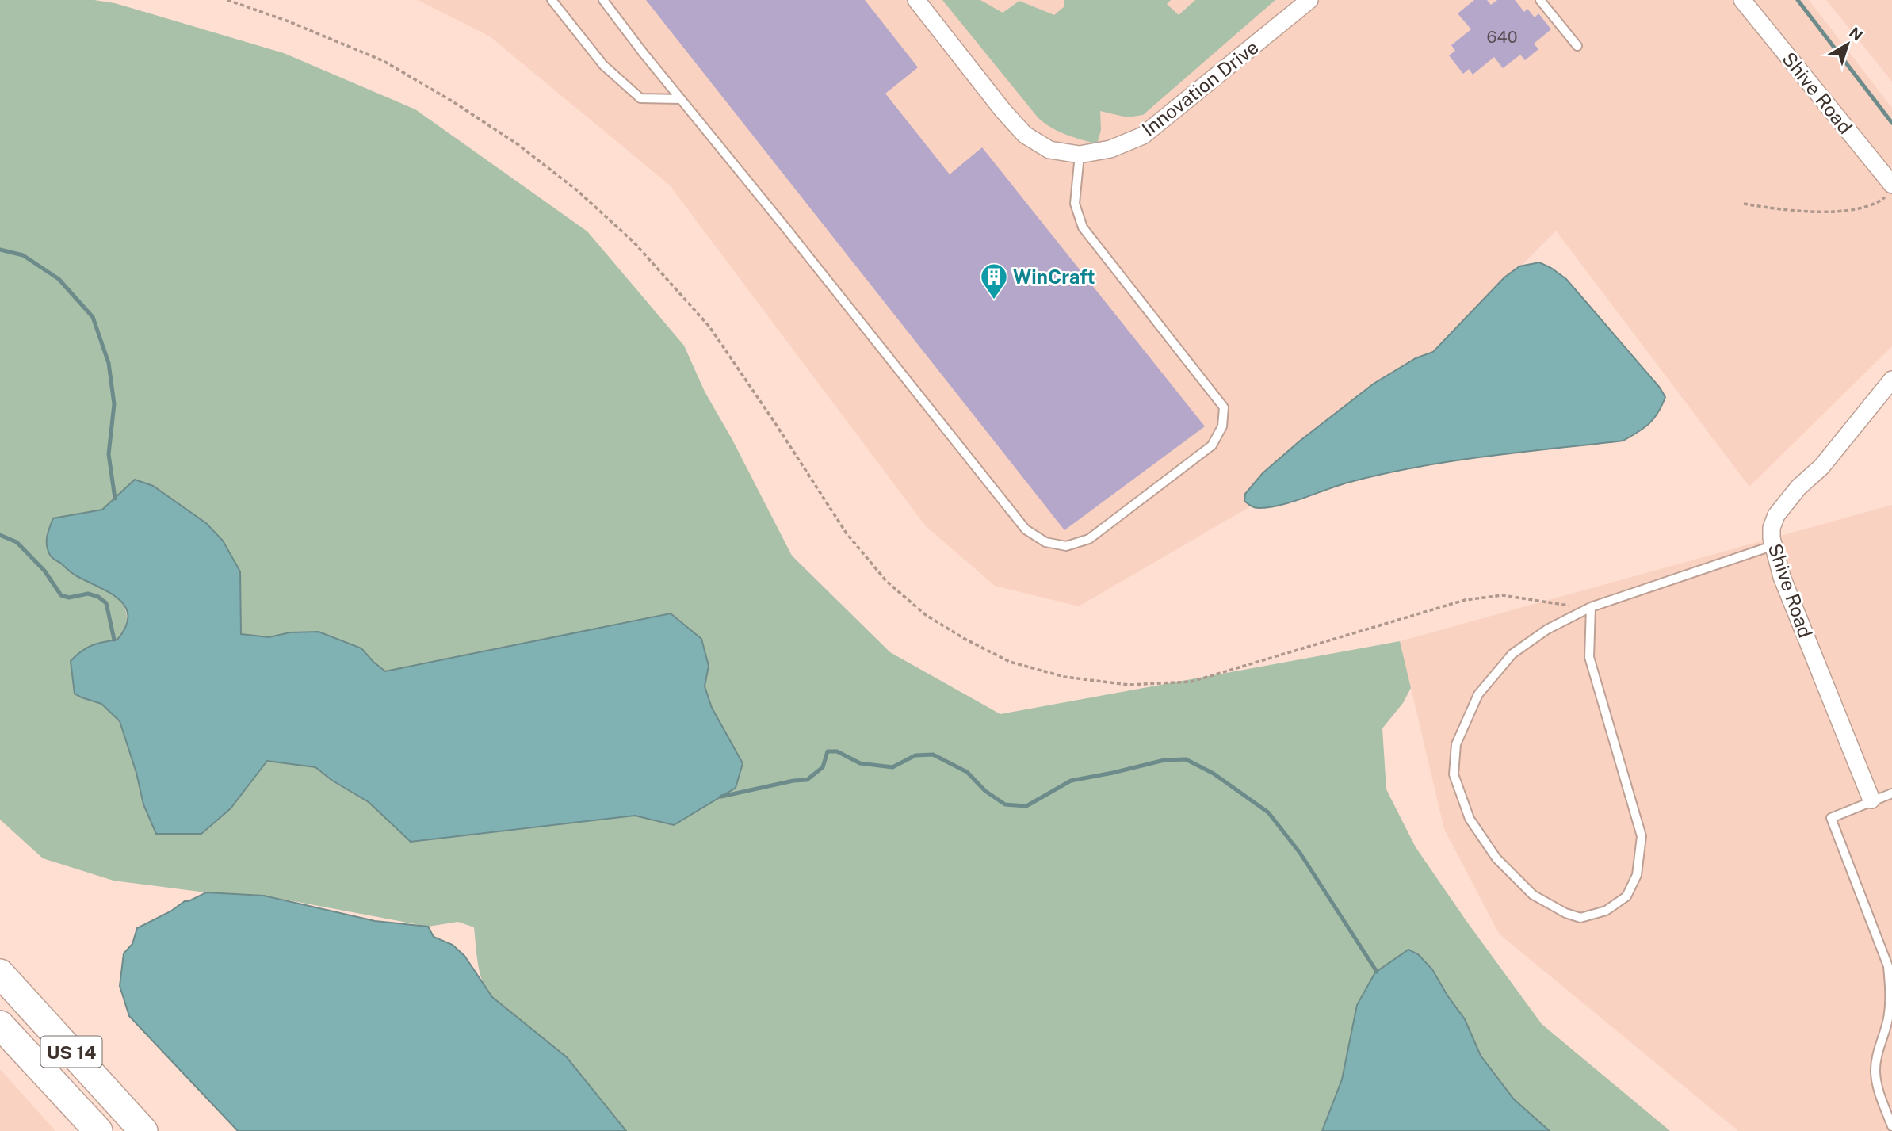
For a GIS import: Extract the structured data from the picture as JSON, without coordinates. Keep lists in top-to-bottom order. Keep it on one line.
{"streets":{"highway":["US 14"],"street":["Innovation Drive","Shive Road"]},"places":{"building":["WinCraft"]},"house_numbers":["640"],"north":"top right"}
